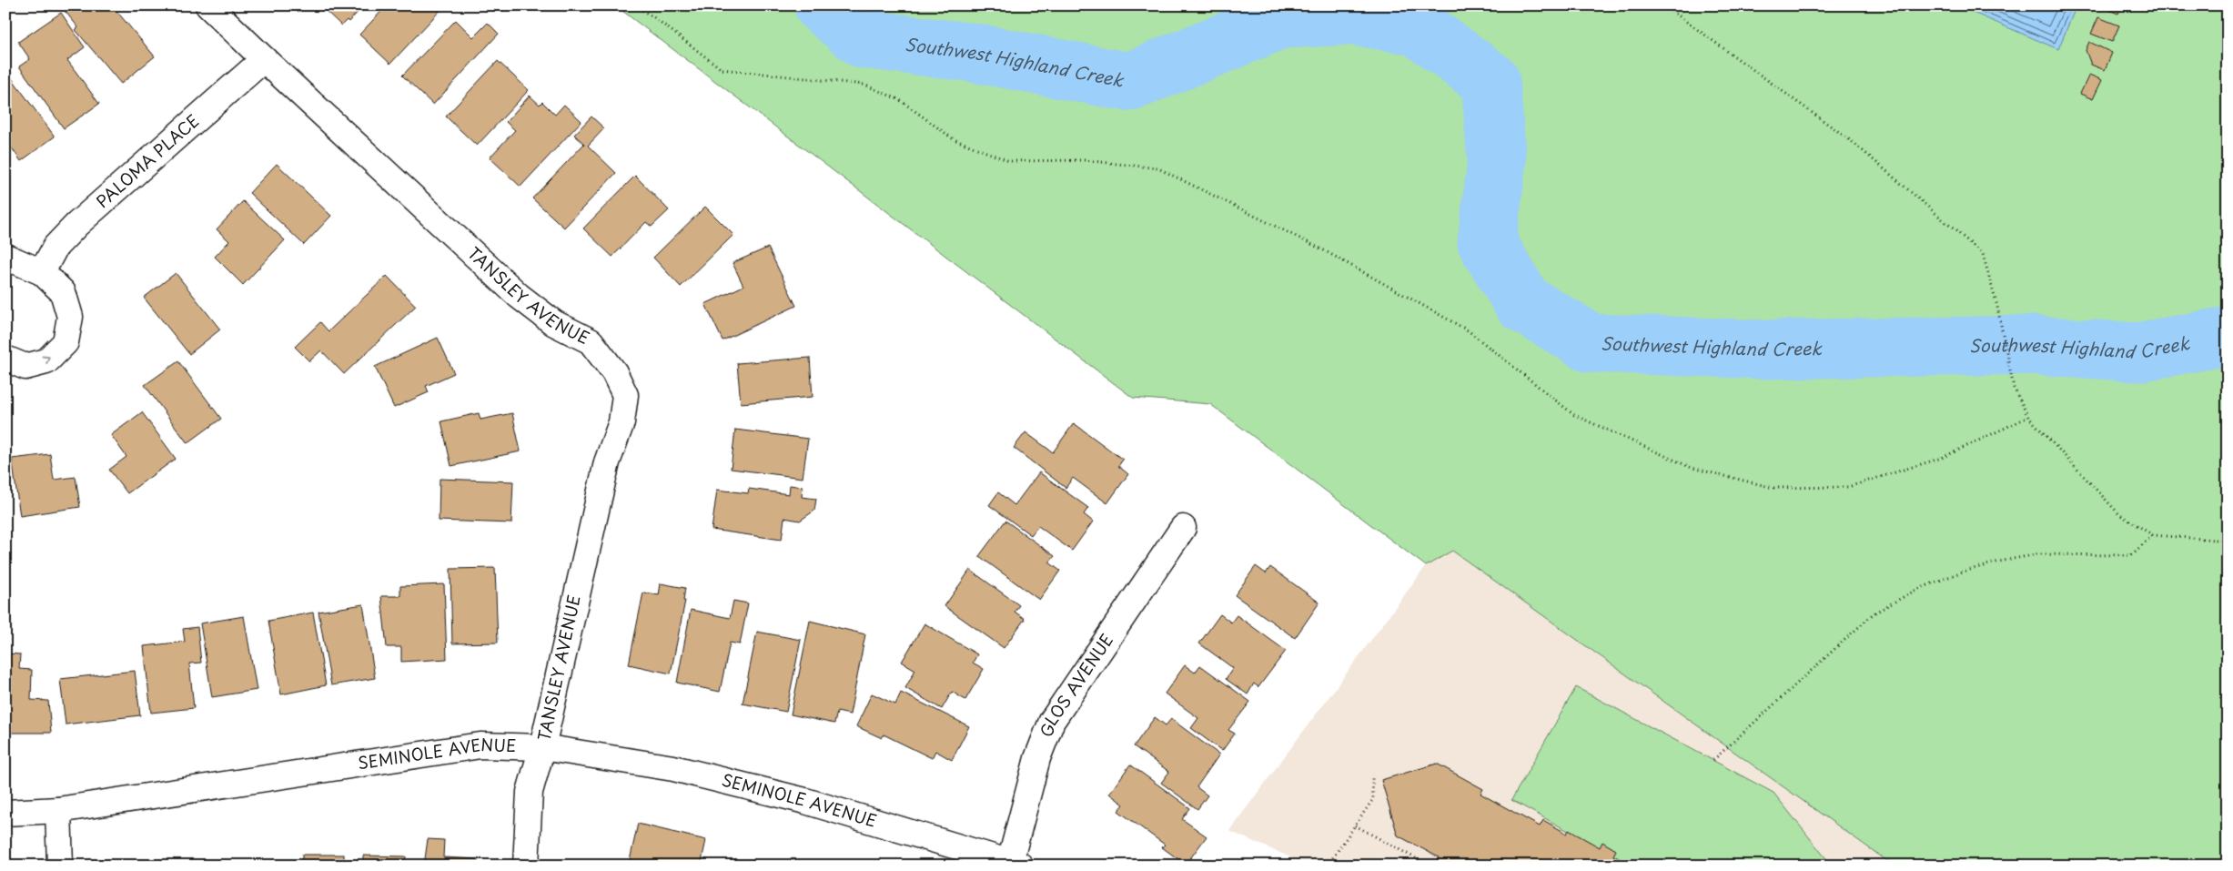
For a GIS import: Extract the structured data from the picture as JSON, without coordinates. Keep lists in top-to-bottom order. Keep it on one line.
{"streets":{"street":["PALOMA PLACE","TANSLEY AVENUE","GLOS AVENUE","SEMINOLE AVENUE"]},"crossings":[["PALOMA PLACE","TANSLEY AVENUE"],["TANSLEY AVENUE","SEMINOLE AVENUE"],["GLOS AVENUE","SEMINOLE AVENUE"]],"water":["Southwest Highland Creek"]}
